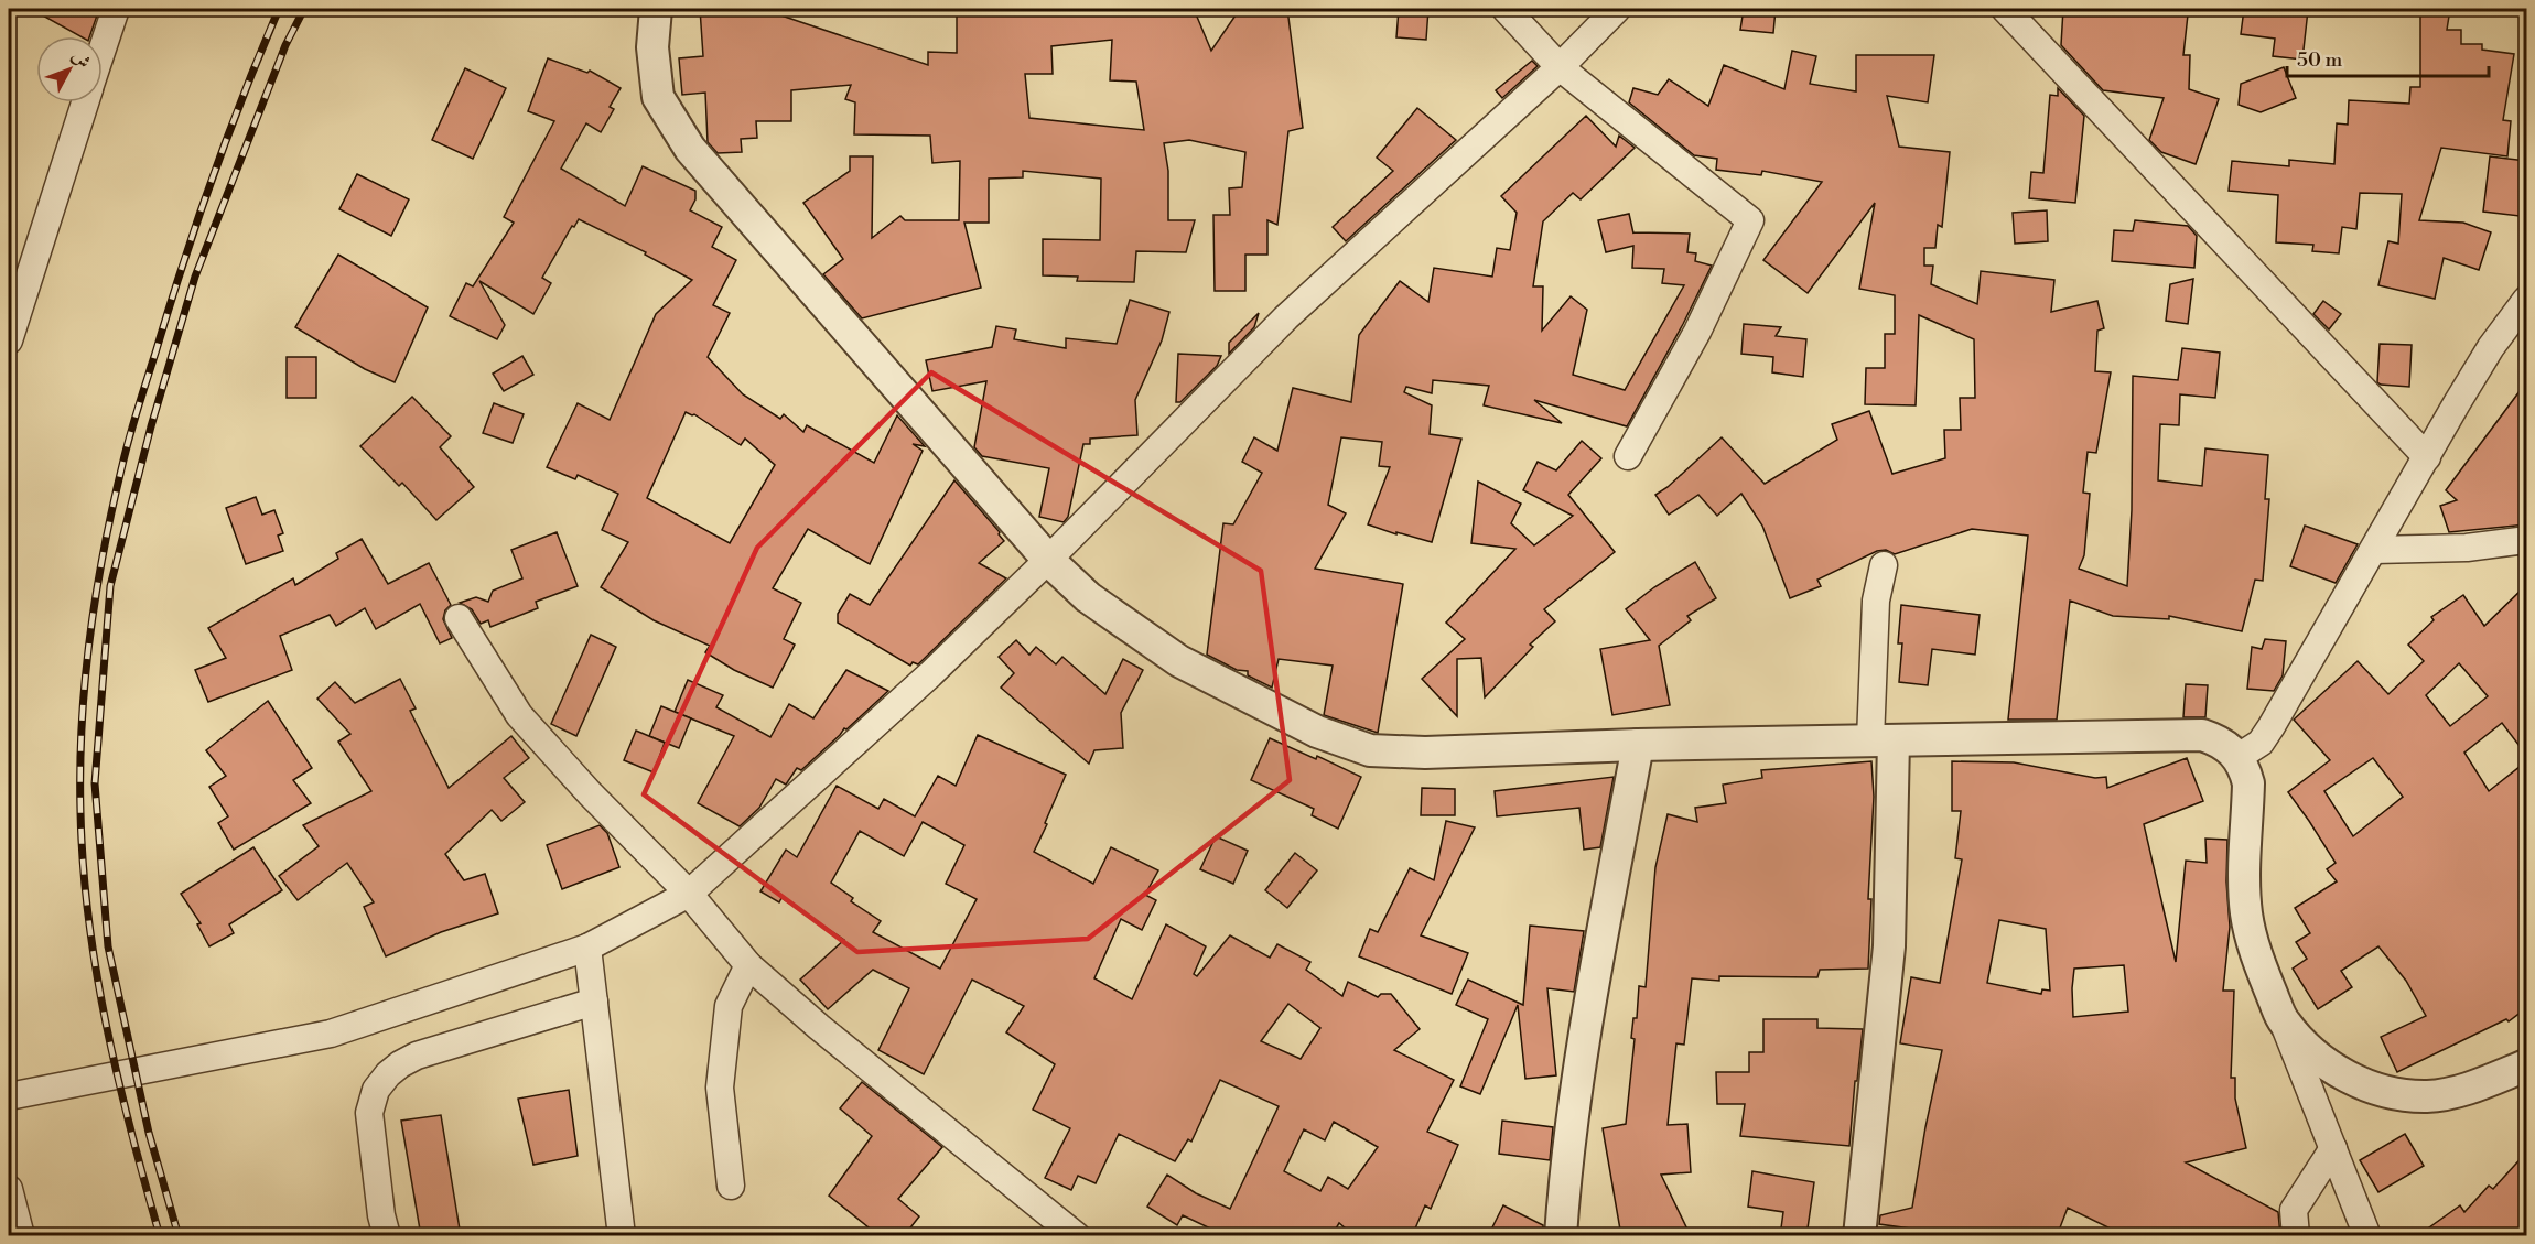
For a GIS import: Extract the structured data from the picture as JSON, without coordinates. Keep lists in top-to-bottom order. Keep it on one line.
{"scale_bar":"50 m","north":"top right"}
